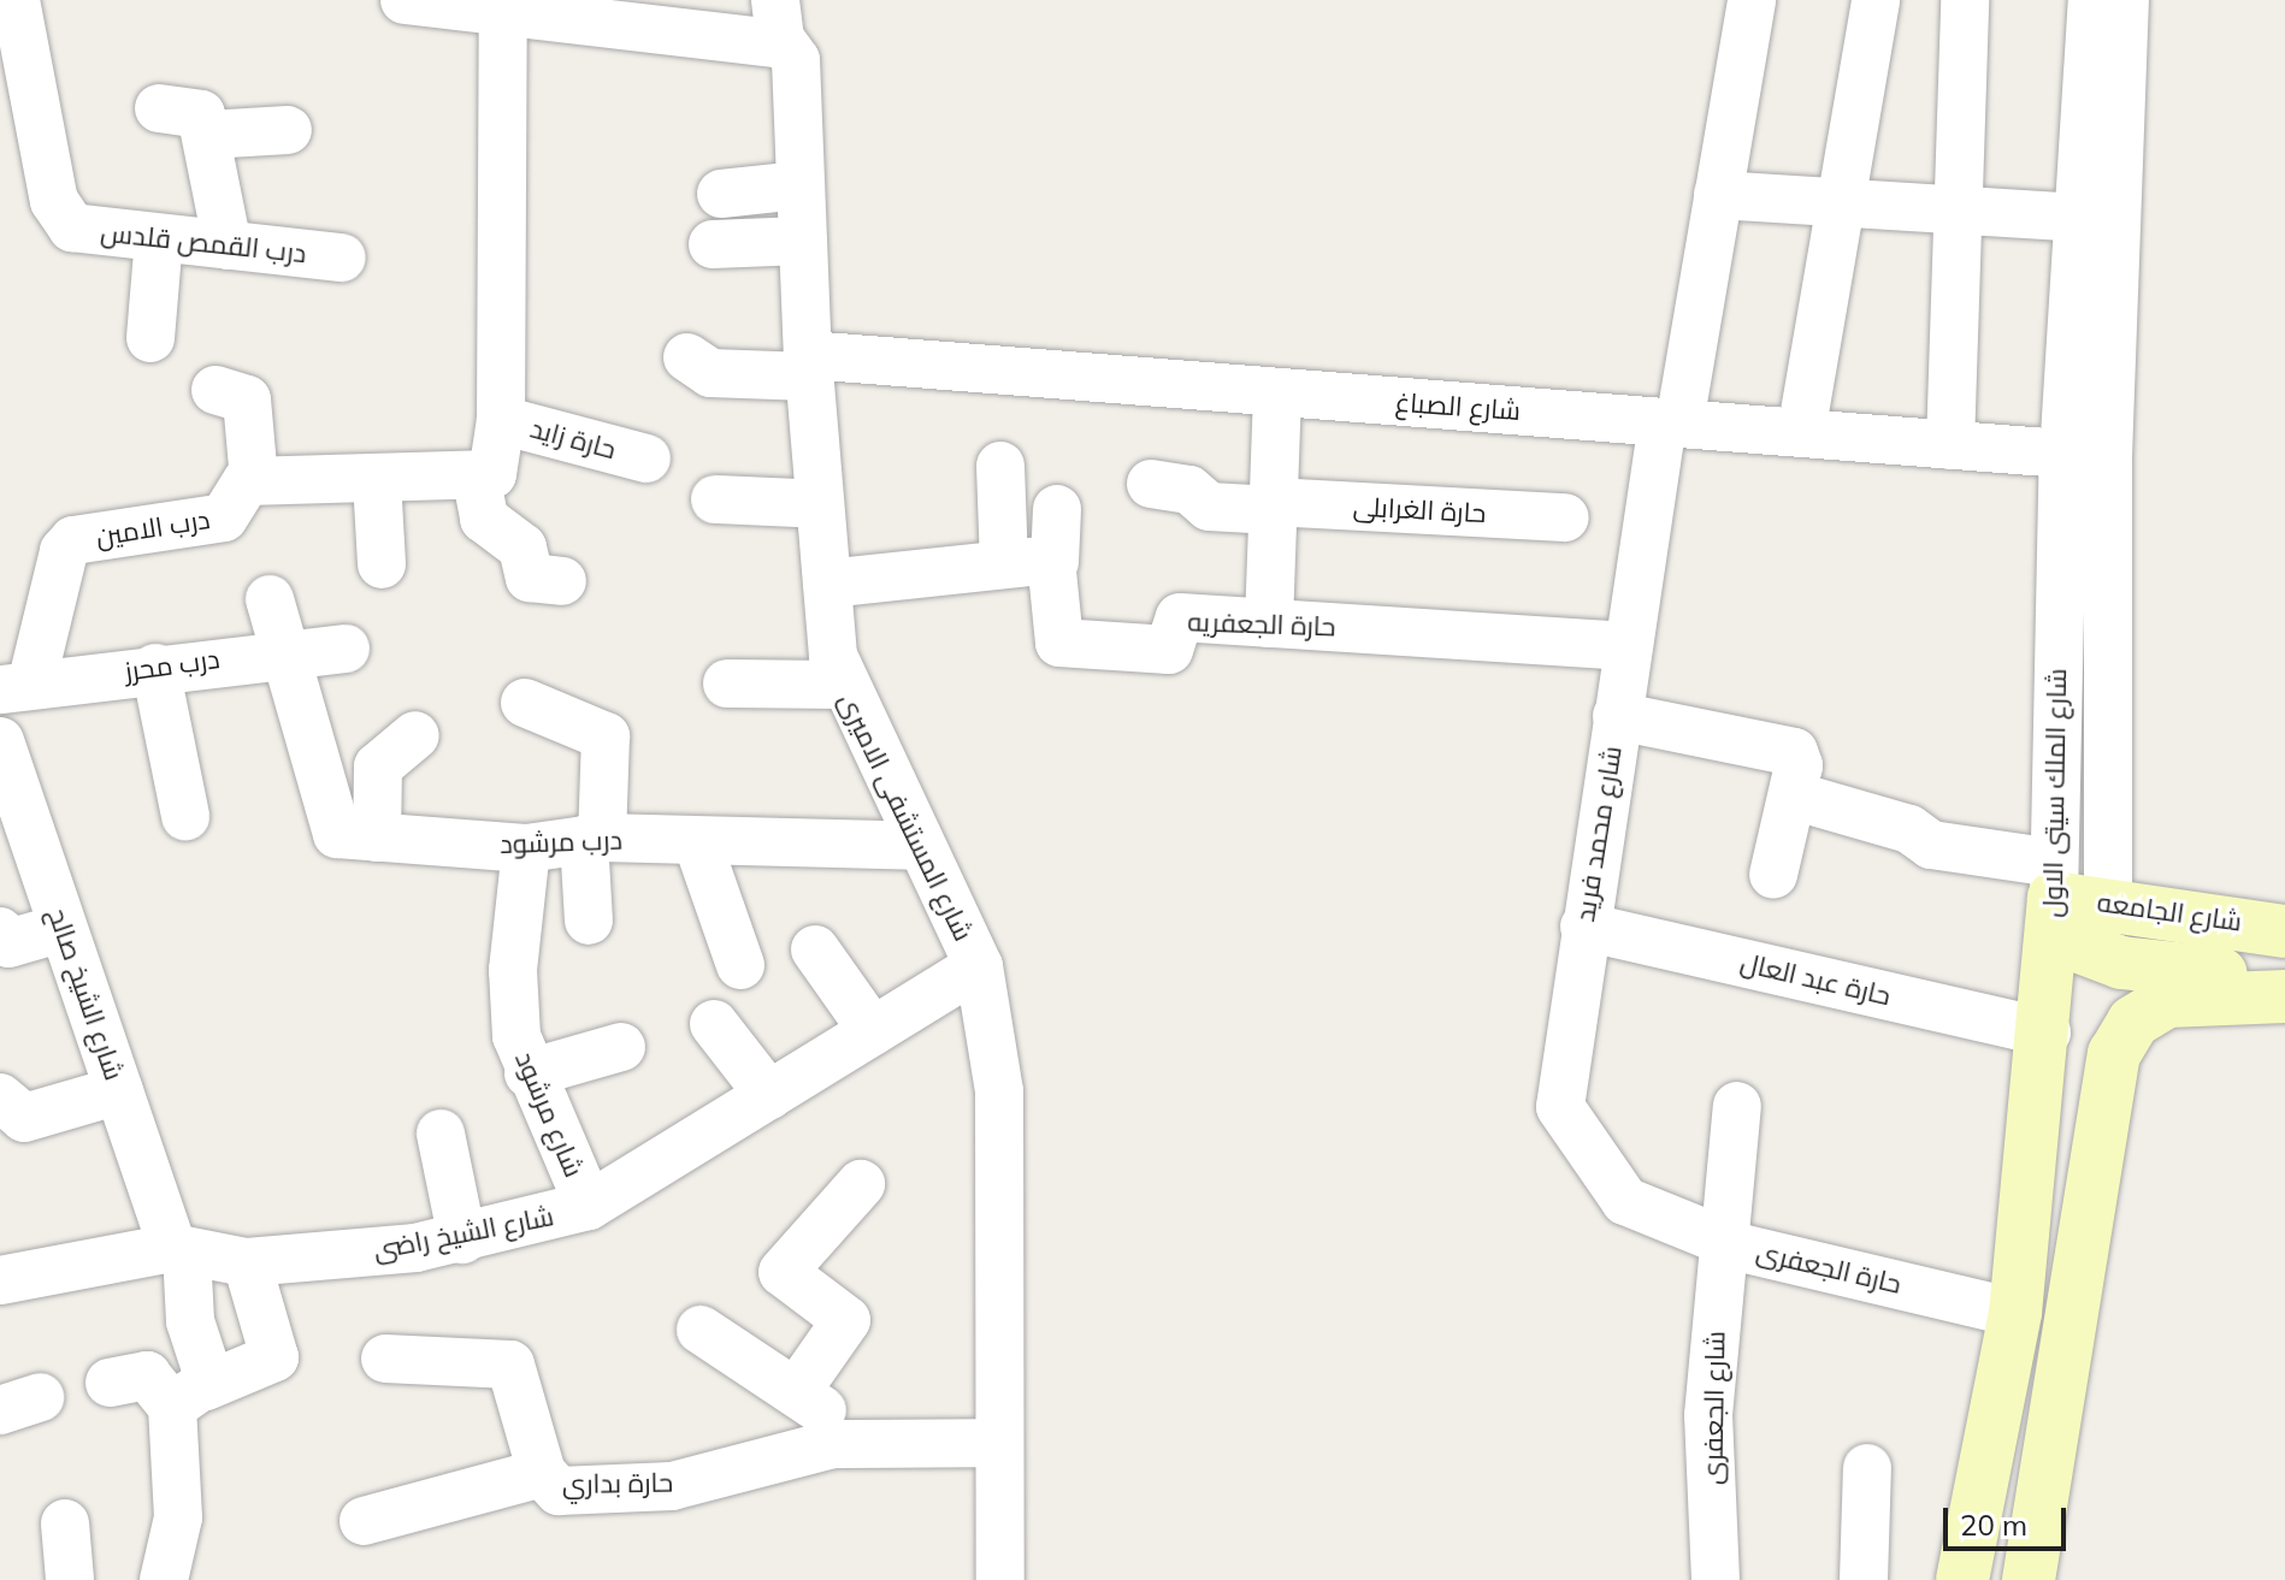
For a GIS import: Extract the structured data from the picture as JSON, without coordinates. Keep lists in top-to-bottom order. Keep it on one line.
{"streets":{"main road":["شارع الملك سيتى الاول","شارع الجامعه"],"street":["درب القمص قلدس","شارع الصباغ","حارة زايد","حارة الغرابلى","درب الامين","حارة الجعفريه","درب محرز","شارع المستشفى الاميرى","شارع محمد فريد","درب مرشود","حارة عبد العال","شارع الشيخ صالح","شارع مرشود","شارع الشيخ راضى","حارة الجعفرى","شارع الجعفرى","حارة بداري"]},"crossings":[["شارع الصباغ","شارع الملك سيتى الاول"],["شارع الصباغ","شارع المستشفى الاميرى"],["شارع الصباغ","شارع محمد فريد"],["درب الامين","درب محرز"],["حارة الجعفريه","شارع محمد فريد"],["شارع الملك سيتى الاول","شارع الجامعه"],["شارع الملك سيتى الاول","حارة عبد العال"],["شارع الملك سيتى الاول","حارة الجعفرى"],["شارع المستشفى الاميرى","درب مرشود"],["شارع المستشفى الاميرى","شارع الشيخ راضى"],["شارع المستشفى الاميرى","حارة بداري"],["شارع محمد فريد","حارة عبد العال"],["شارع محمد فريد","حارة الجعفرى"],["درب مرشود","شارع مرشود"],["شارع الشيخ صالح","شارع الشيخ راضى"],["شارع مرشود","شارع الشيخ راضى"],["حارة الجعفرى","شارع الجعفرى"]],"scale_bar":"20 m"}
